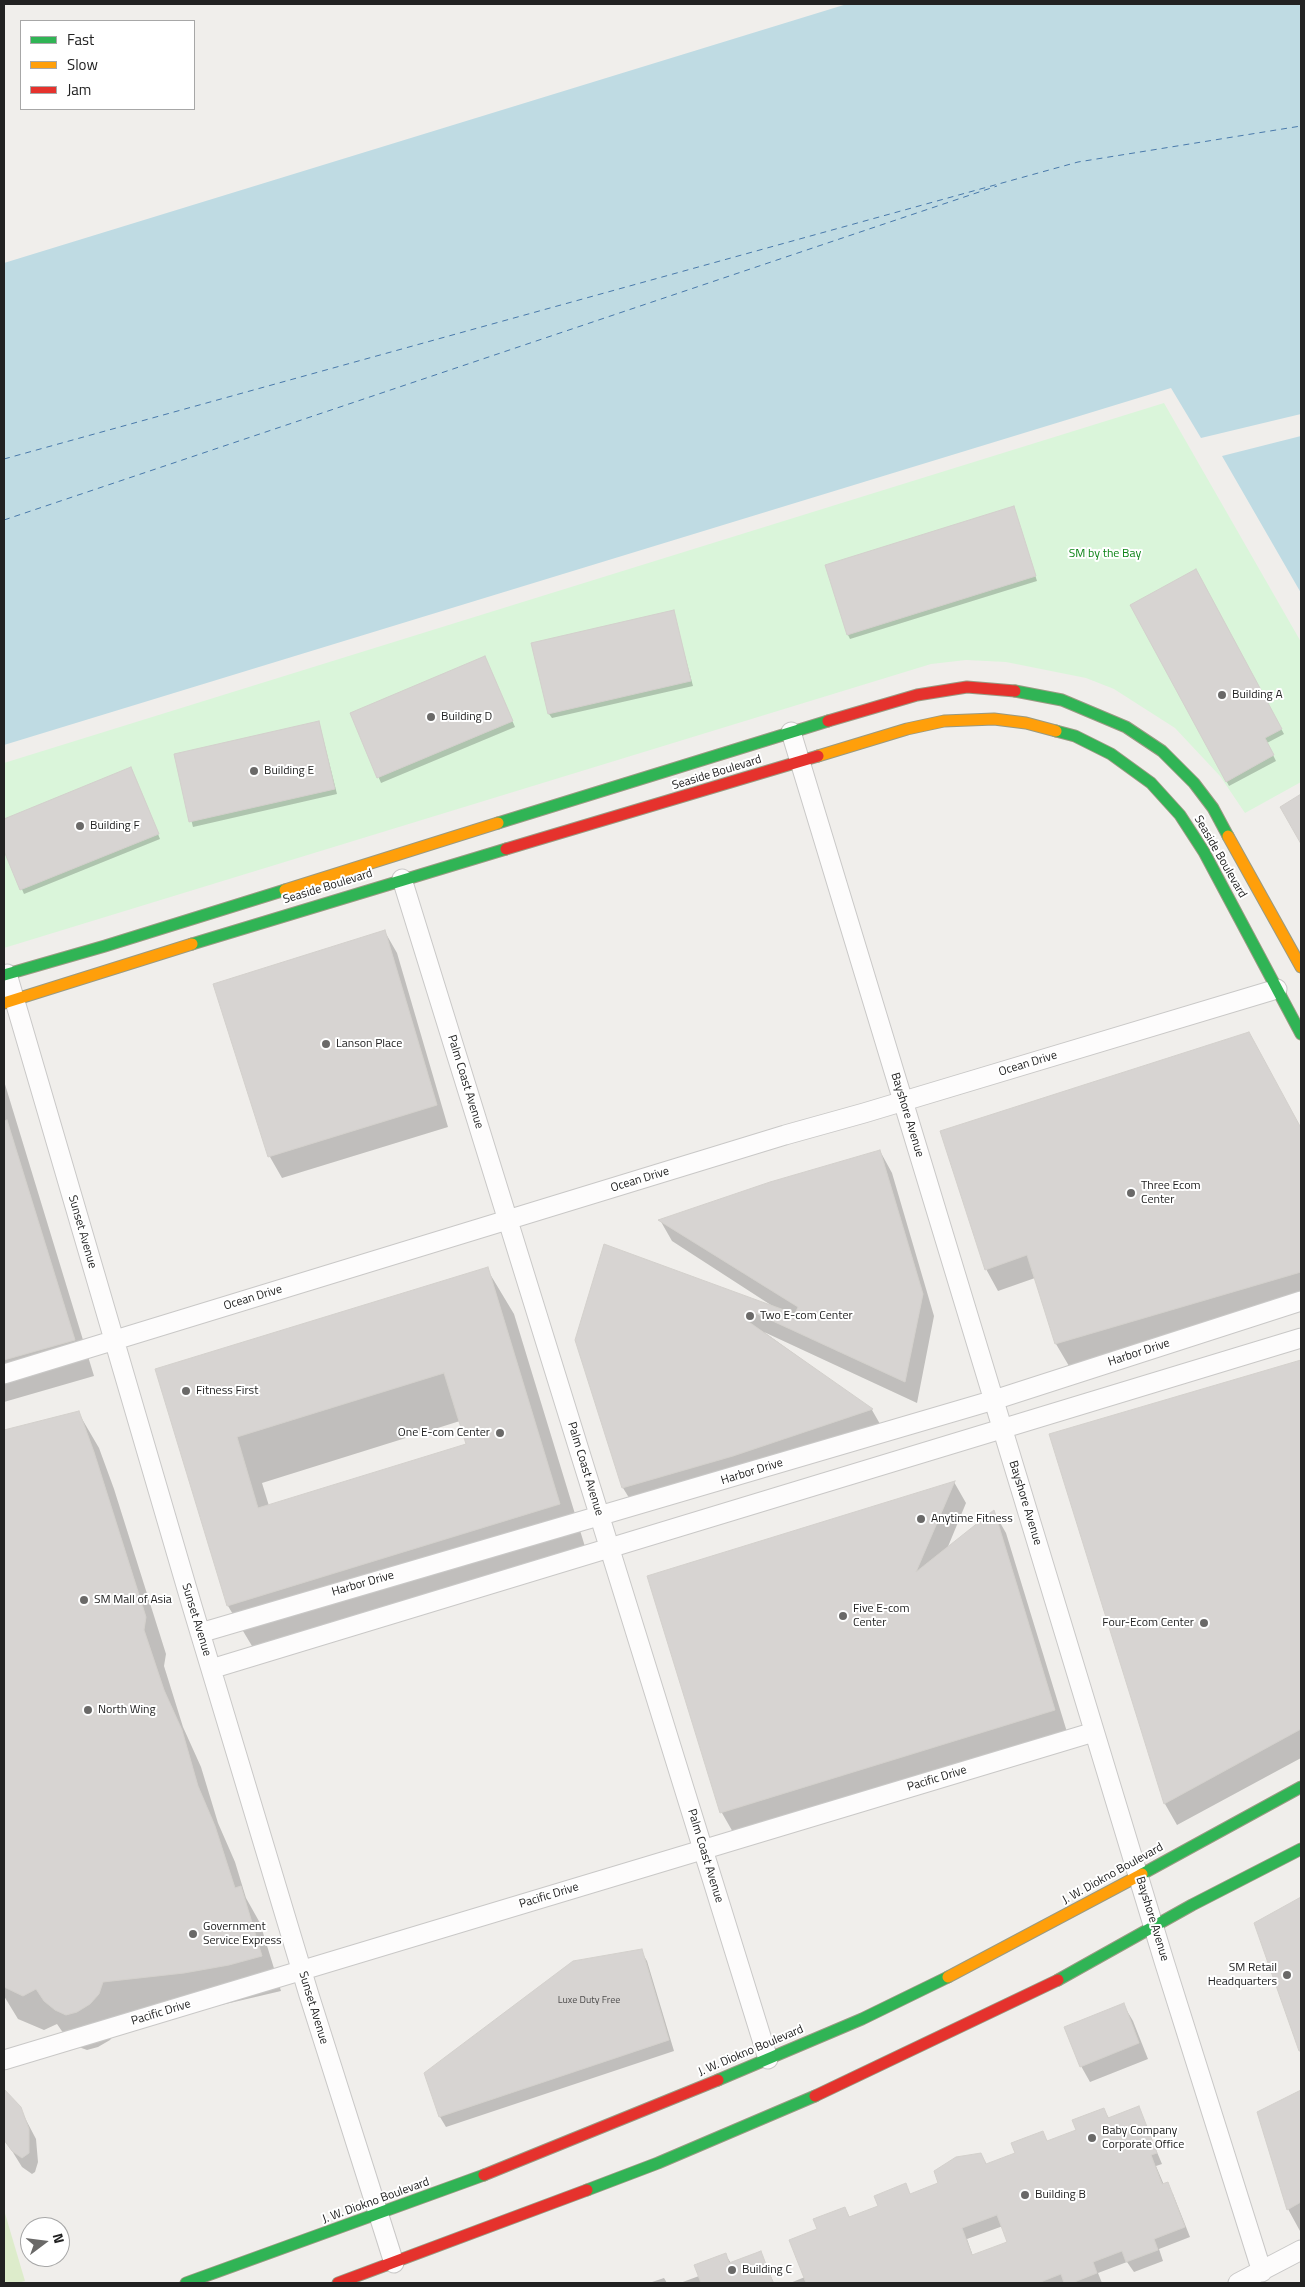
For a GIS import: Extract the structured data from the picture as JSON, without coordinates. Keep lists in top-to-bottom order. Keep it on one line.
{"streets":{"street":["Seaside Boulevard","Ocean Drive","Palm Coast Avenue","Bayshore Avenue","Sunset Avenue","Harbor Drive","Pacific Drive","J. W. Diokno Boulevard"]},"crossings":[["Seaside Boulevard","Ocean Drive"],["Seaside Boulevard","Palm Coast Avenue"],["Seaside Boulevard","Bayshore Avenue"],["Seaside Boulevard","Sunset Avenue"],["Ocean Drive","Palm Coast Avenue"],["Ocean Drive","Bayshore Avenue"],["Ocean Drive","Sunset Avenue"],["Palm Coast Avenue","Harbor Drive"],["Palm Coast Avenue","Pacific Drive"],["Palm Coast Avenue","J. W. Diokno Boulevard"],["Bayshore Avenue","Harbor Drive"],["Bayshore Avenue","Pacific Drive"],["Bayshore Avenue","J. W. Diokno Boulevard"],["Sunset Avenue","Harbor Drive"],["Sunset Avenue","Pacific Drive"],["Sunset Avenue","J. W. Diokno Boulevard"]],"parks":["SM by the Bay"],"places":["Building A","Building D","Building E","Building F","Lanson Place","Three Ecom Center","Two E-com Center","Fitness First","One E-com Center","Anytime Fitness","SM Mall of Asia","Five E-com Center","Four-Ecom Center","North Wing","Government Service Express","SM Retail Headquarters","Baby Company Corporate Office","Building B","Building C"],"house_numbers":["Luxe Duty Free"],"legend":["Fast","Slow","Jam"],"north":"right"}
